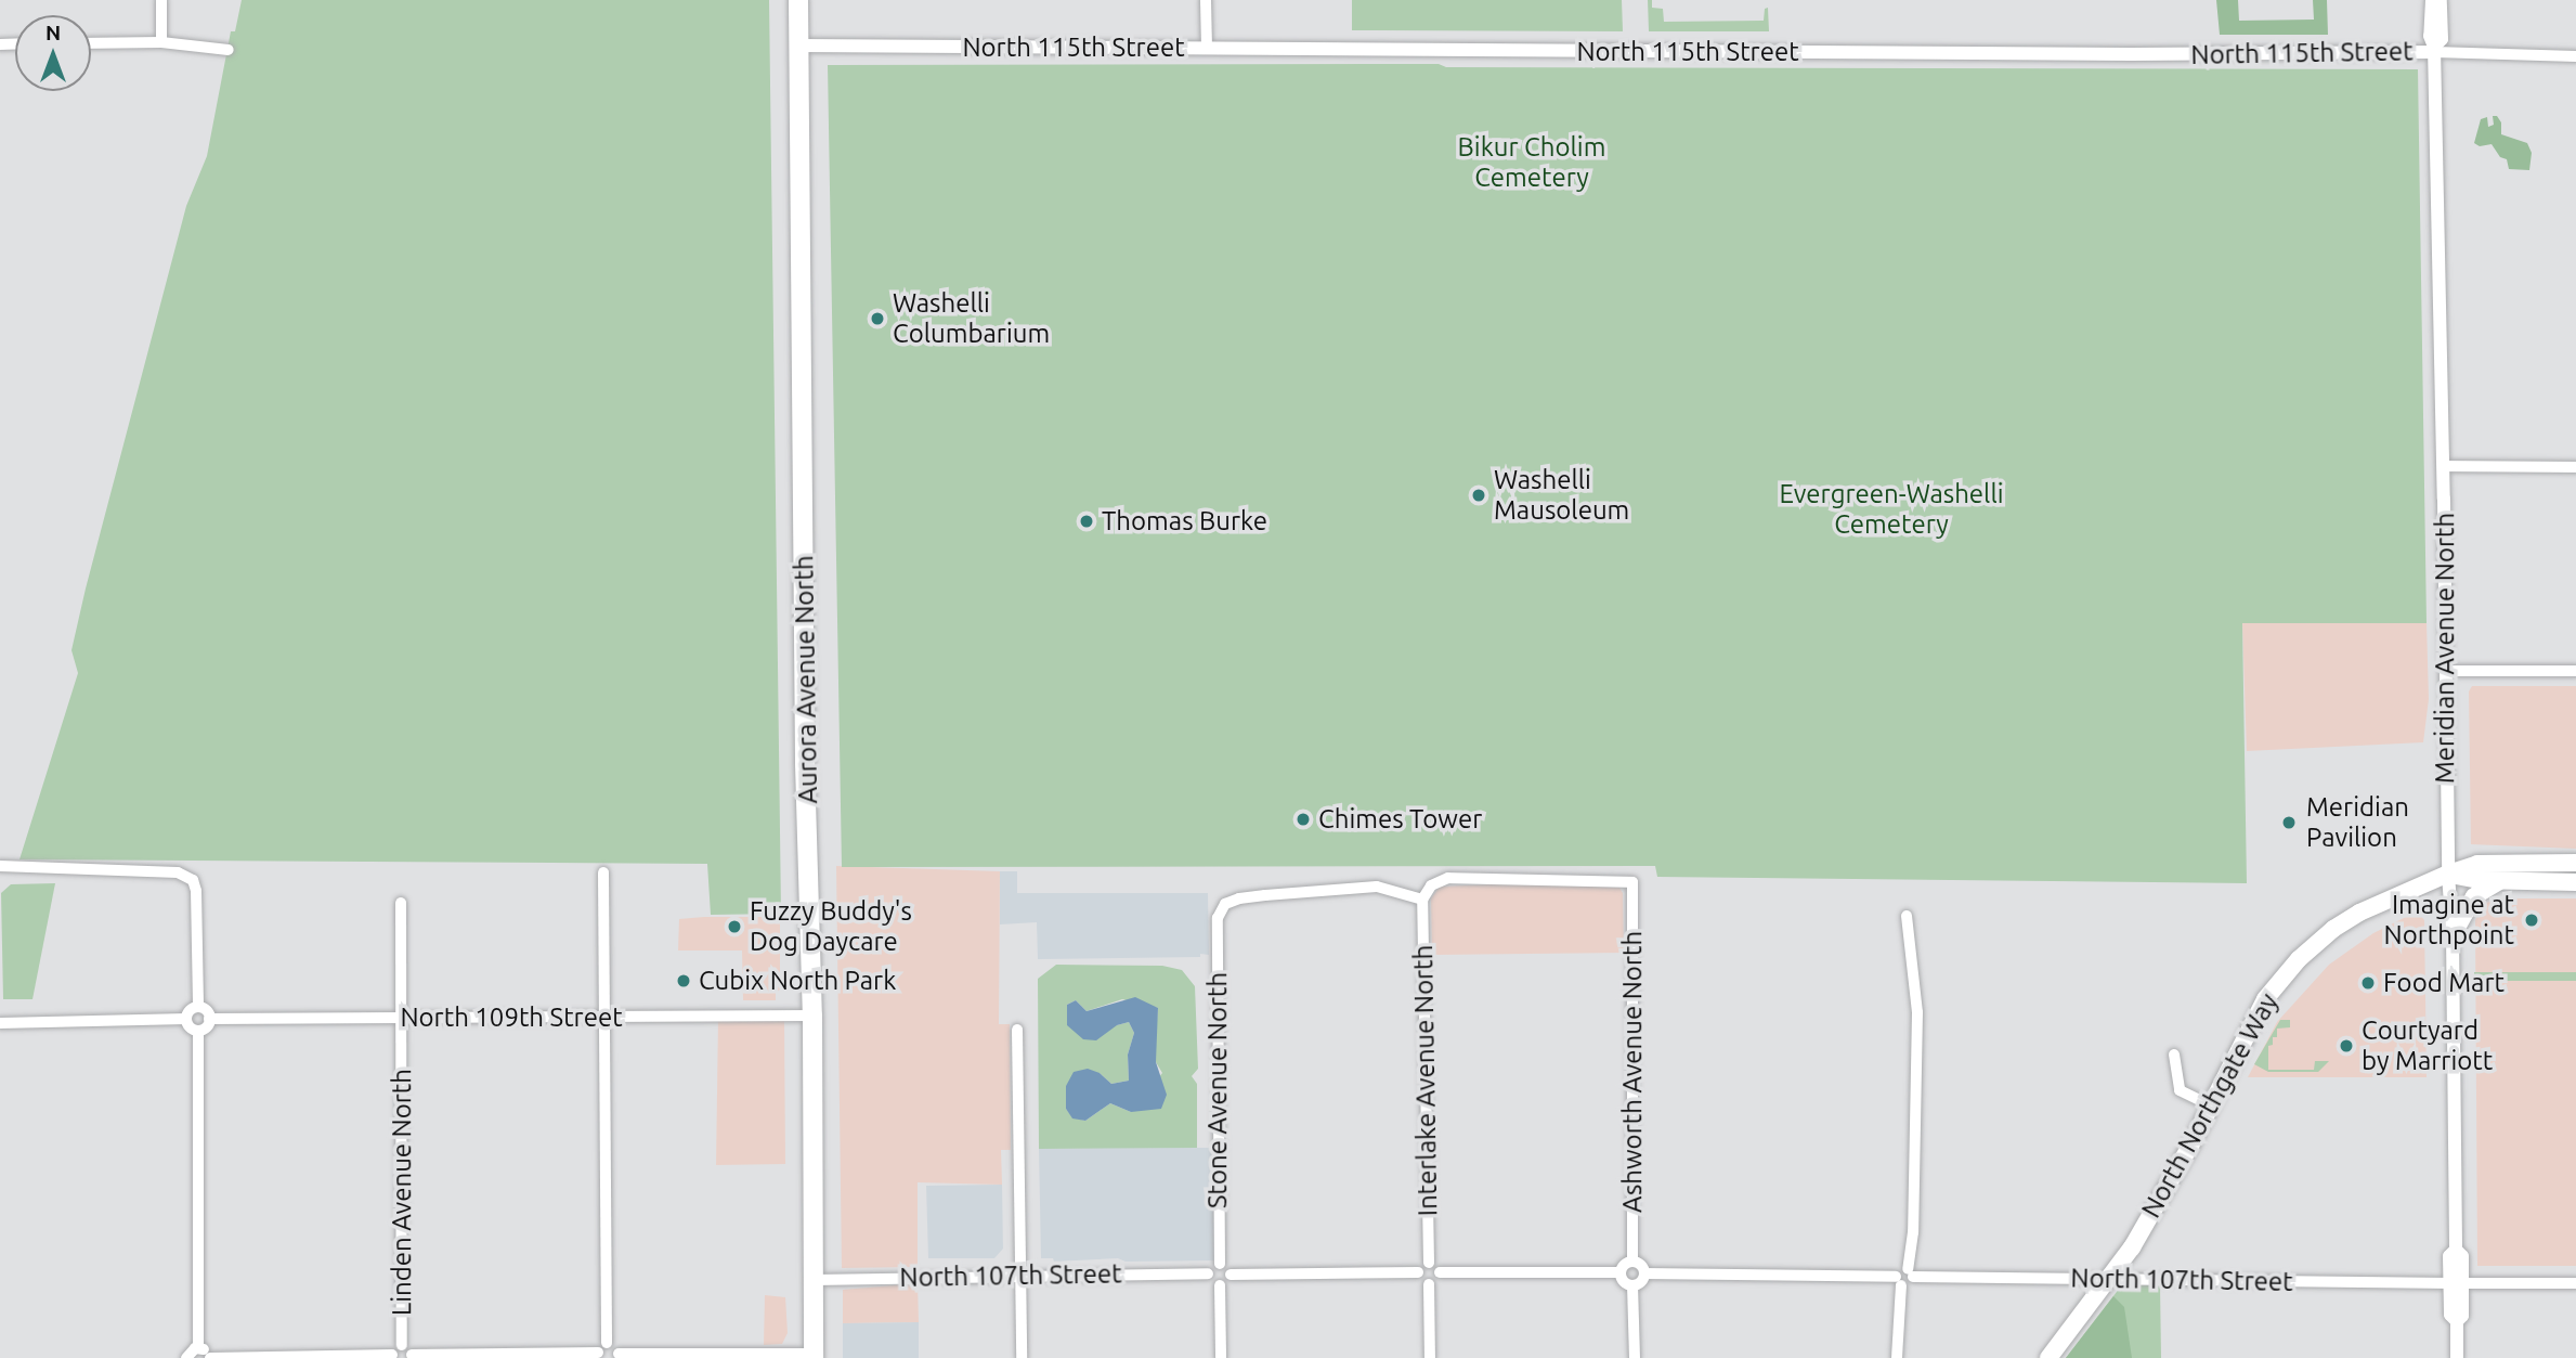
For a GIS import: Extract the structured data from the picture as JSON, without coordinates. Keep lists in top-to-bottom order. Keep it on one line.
{"streets":{"highway":["Aurora Avenue North"],"main road":["North Northgate Way"],"street":["North 115th Street","Meridian Avenue North","North 109th Street","Ashworth Avenue North","Interlake Avenue North","Stone Avenue North","Linden Avenue North","North 107th Street"]},"crossings":[["North 115th Street","Meridian Avenue North"],["North 115th Street","Aurora Avenue North"],["Meridian Avenue North","North Northgate Way"],["Meridian Avenue North","North 107th Street"],["Aurora Avenue North","North 109th Street"],["Aurora Avenue North","North 107th Street"],["North 109th Street","Linden Avenue North"],["Ashworth Avenue North","Interlake Avenue North"],["Ashworth Avenue North","Stone Avenue North"],["Interlake Avenue North","Stone Avenue North"],["Stone Avenue North","North 107th Street"],["North Northgate Way","North 107th Street"]],"parks":["Bikur Cholim Cemetery","Evergreen-Washelli Cemetery"],"places":["Washelli Columbarium","Washelli Mausoleum","Thomas Burke","Chimes Tower","Meridian Pavilion","Imagine at Northpoint","Fuzzy Buddy's Dog Daycare","Cubix North Park","Food Mart","Courtyard by Marriott"],"north":"top"}
